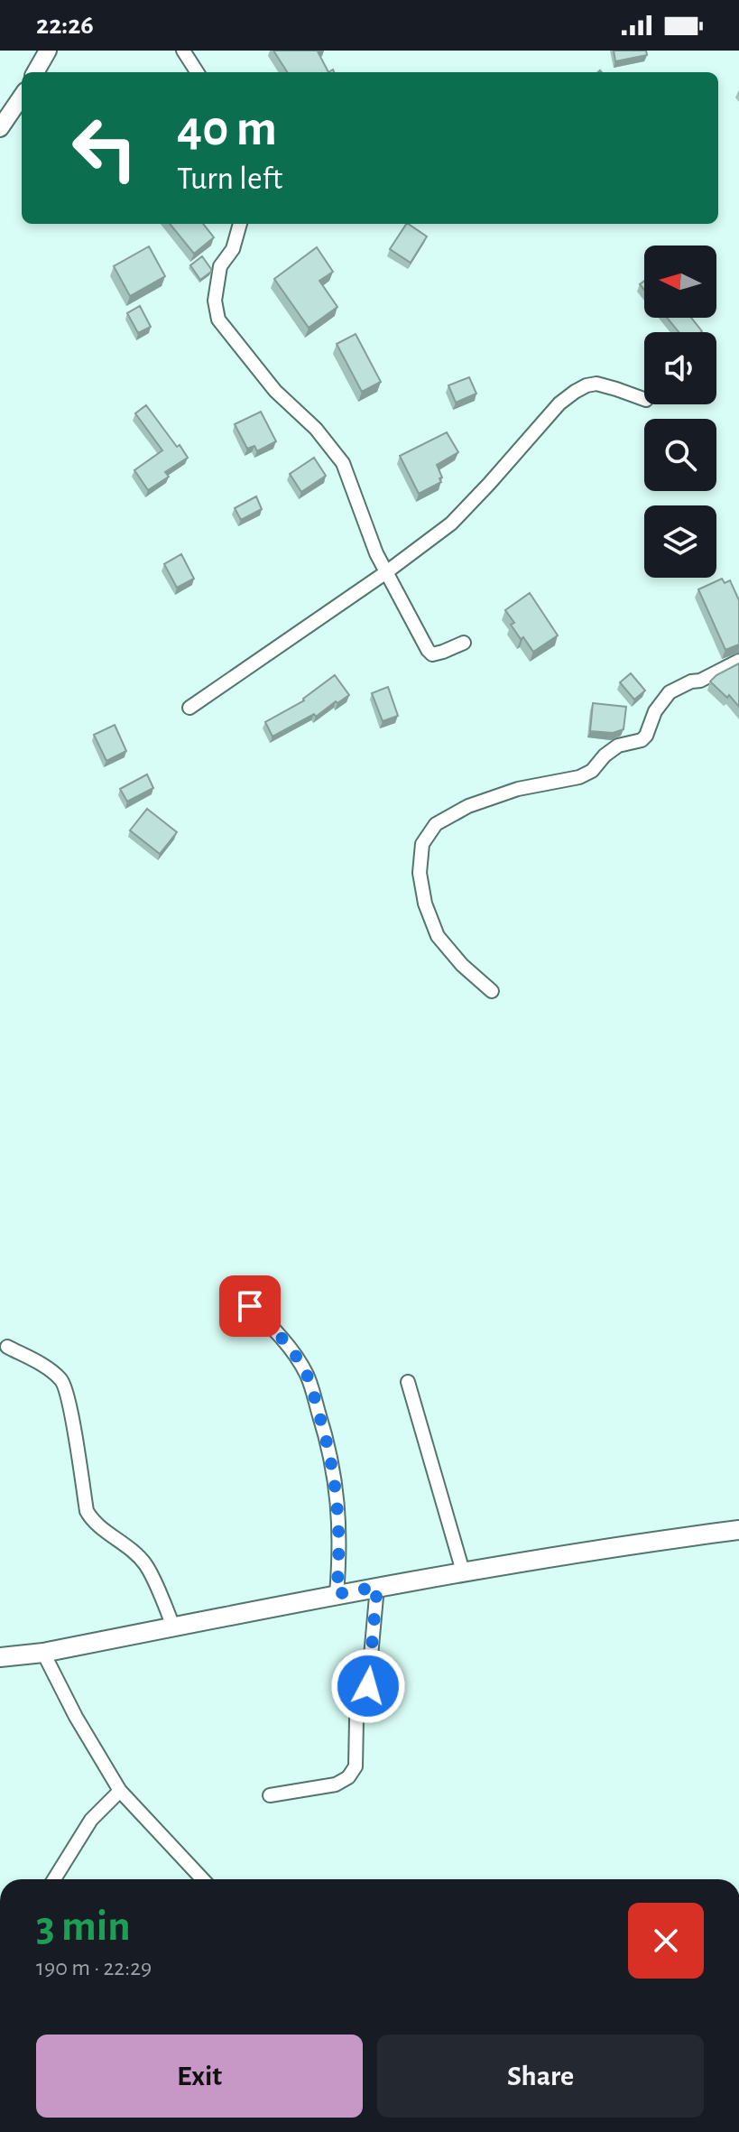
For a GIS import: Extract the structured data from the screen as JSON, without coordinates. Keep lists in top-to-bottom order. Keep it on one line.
{"north":"left","page":{"status":"22:26","turn":["40 m","Turn left"],"heading":["3 min","190 m · 22:29"],"buttons":["Exit","Share"]}}
